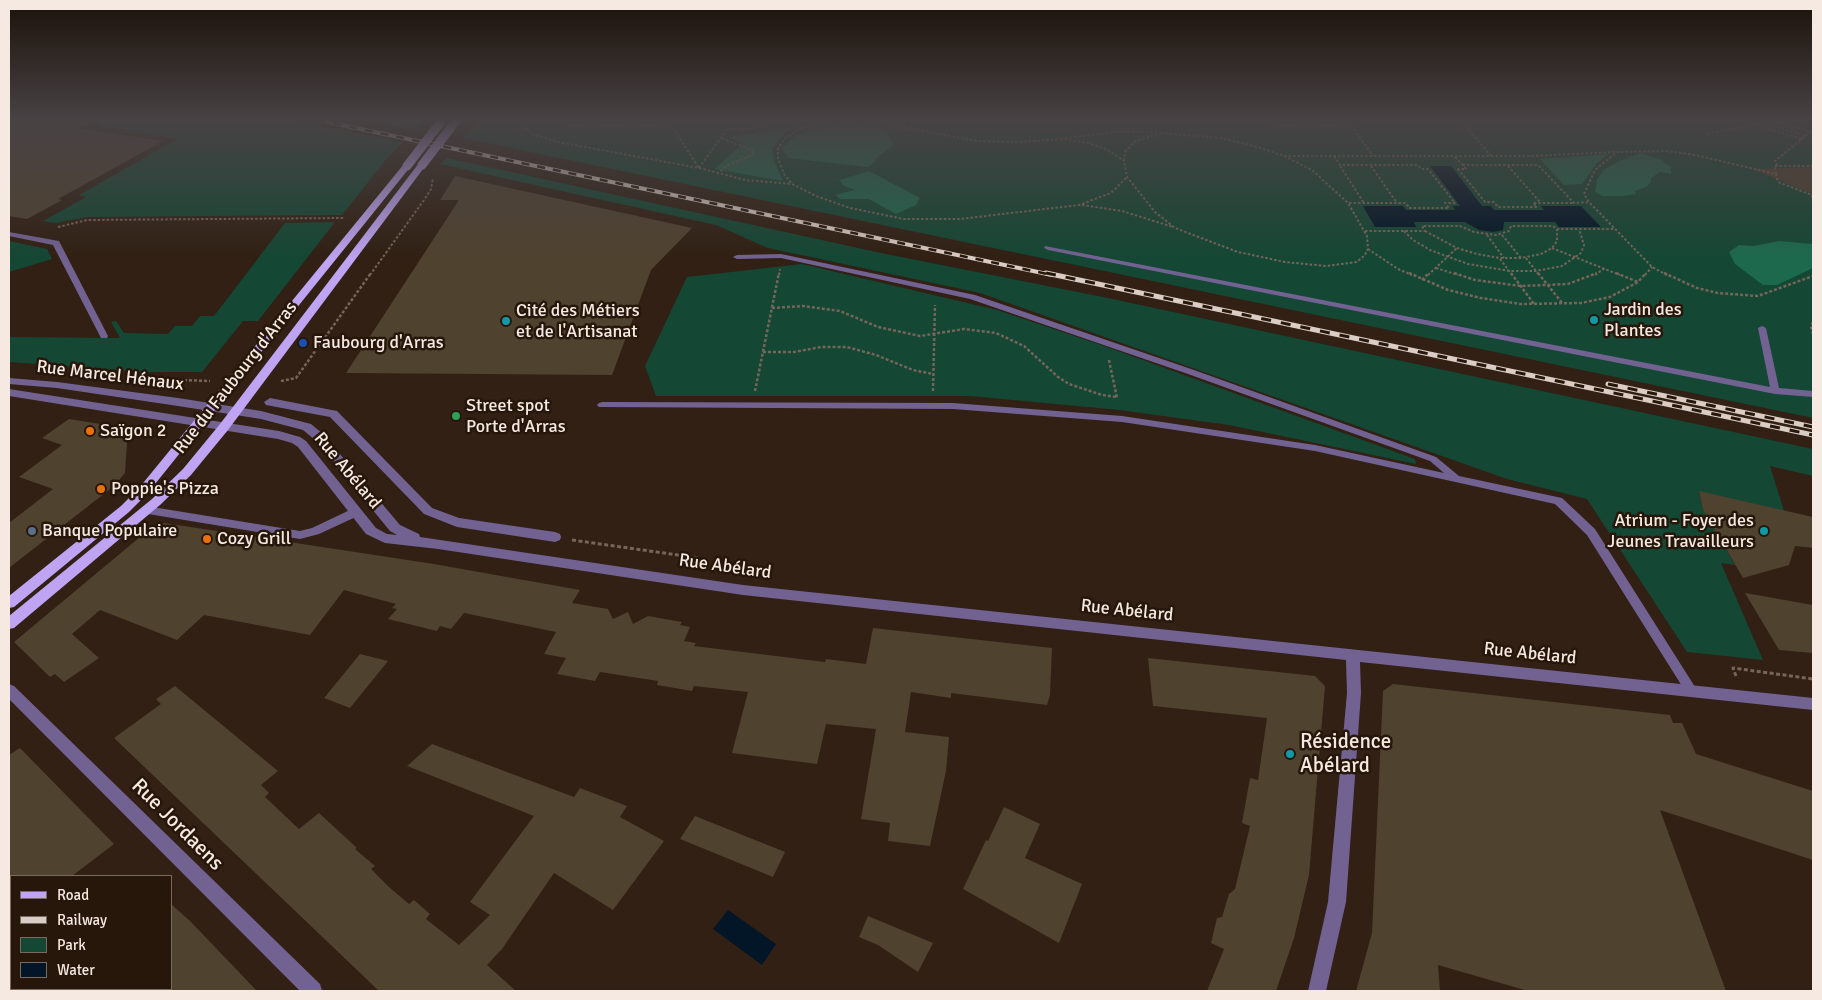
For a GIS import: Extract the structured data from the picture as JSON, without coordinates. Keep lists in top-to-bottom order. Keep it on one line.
{"streets":{"main road":["Rue du Faubourg d'Arras"],"street":["Rue Marcel Hénaux","Rue Abélard","Rue Jordaens"]},"crossings":[["Rue Marcel Hénaux","Rue du Faubourg d'Arras"],["Rue Marcel Hénaux","Rue Abélard"],["Rue du Faubourg d'Arras","Rue Abélard"]],"places":["Jardin des Plantes","Cité des Métiers et de l'Artisanat","Faubourg d'Arras","Street spot Porte d'Arras","Saïgon 2","Poppie's Pizza","Banque Populaire","Atrium - Foyer des Jeunes Travailleurs","Cozy Grill","Résidence Abélard"],"legend":["Road","Railway","Park","Water"]}
